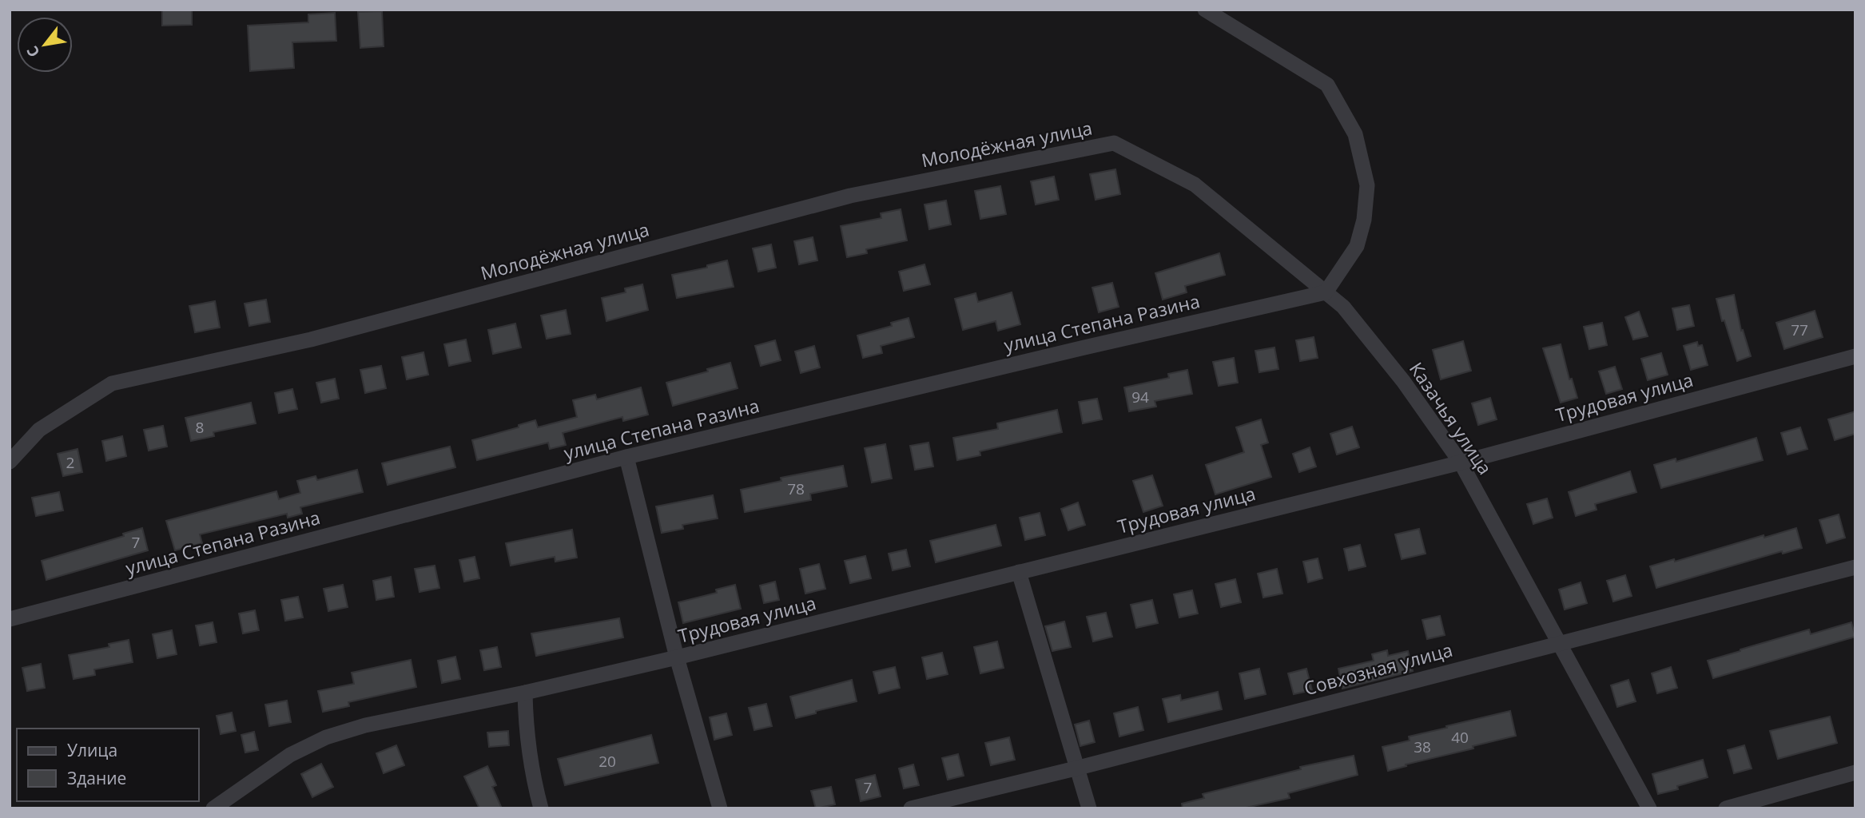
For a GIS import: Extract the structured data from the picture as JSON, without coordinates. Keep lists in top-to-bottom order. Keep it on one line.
{"streets":{"street":["Молодёжная улица","улица Степана Разина","Трудовая улица","Казачья улица","Совхозная улица"]},"crossings":[["Молодёжная улица","Казачья улица"],["улица Степана Разина","Казачья улица"],["Трудовая улица","Казачья улица"],["Казачья улица","Совхозная улица"]],"house_numbers":["77","94","8","2","78","7","40","38","20","7"],"legend":["Улица","Здание"],"north":"bottom left"}
